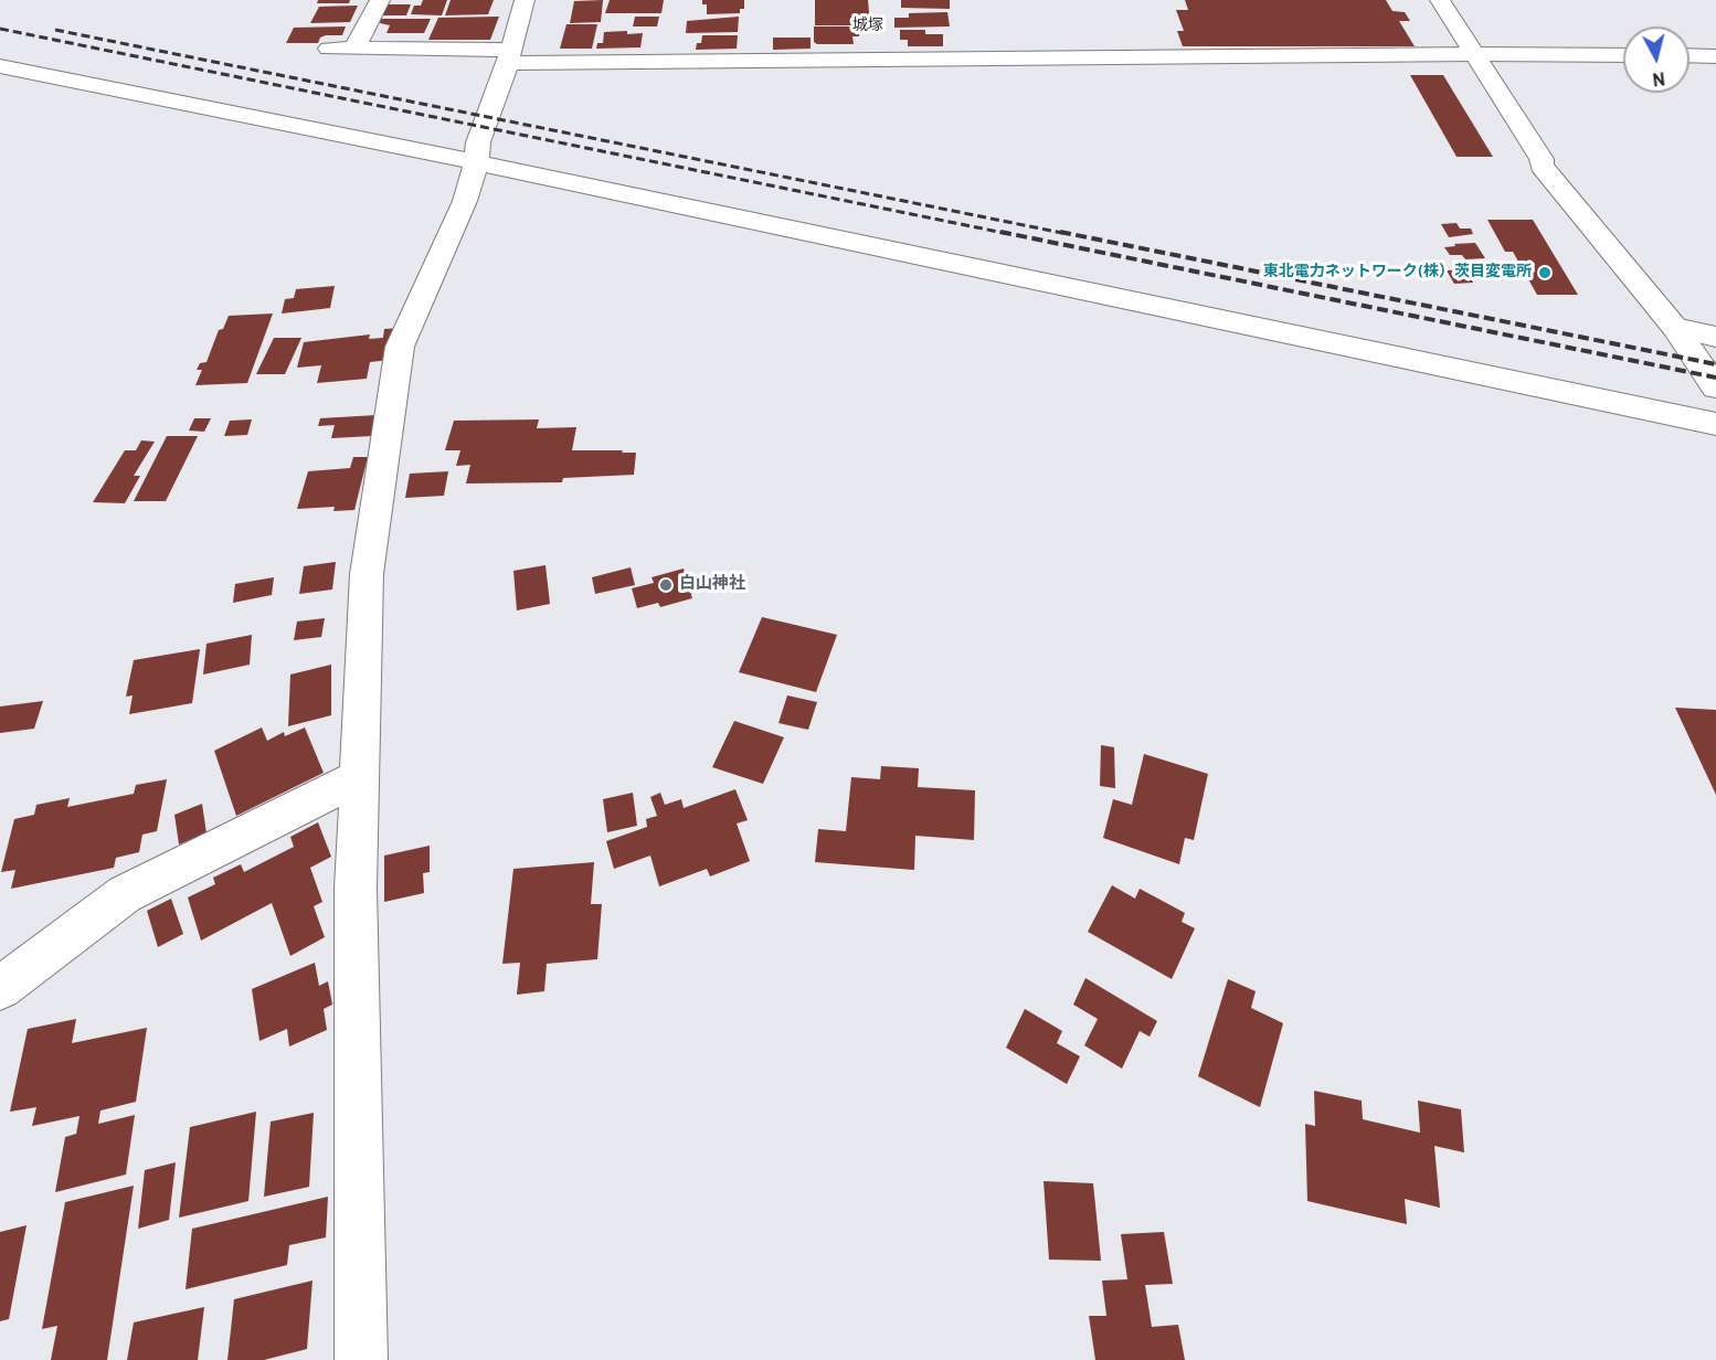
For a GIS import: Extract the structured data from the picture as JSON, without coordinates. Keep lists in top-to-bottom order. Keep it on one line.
{"districts":["城塚"],"places":["東北電力ネットワーク(株）茨目変電所","白山神社"],"north":"bottom"}
